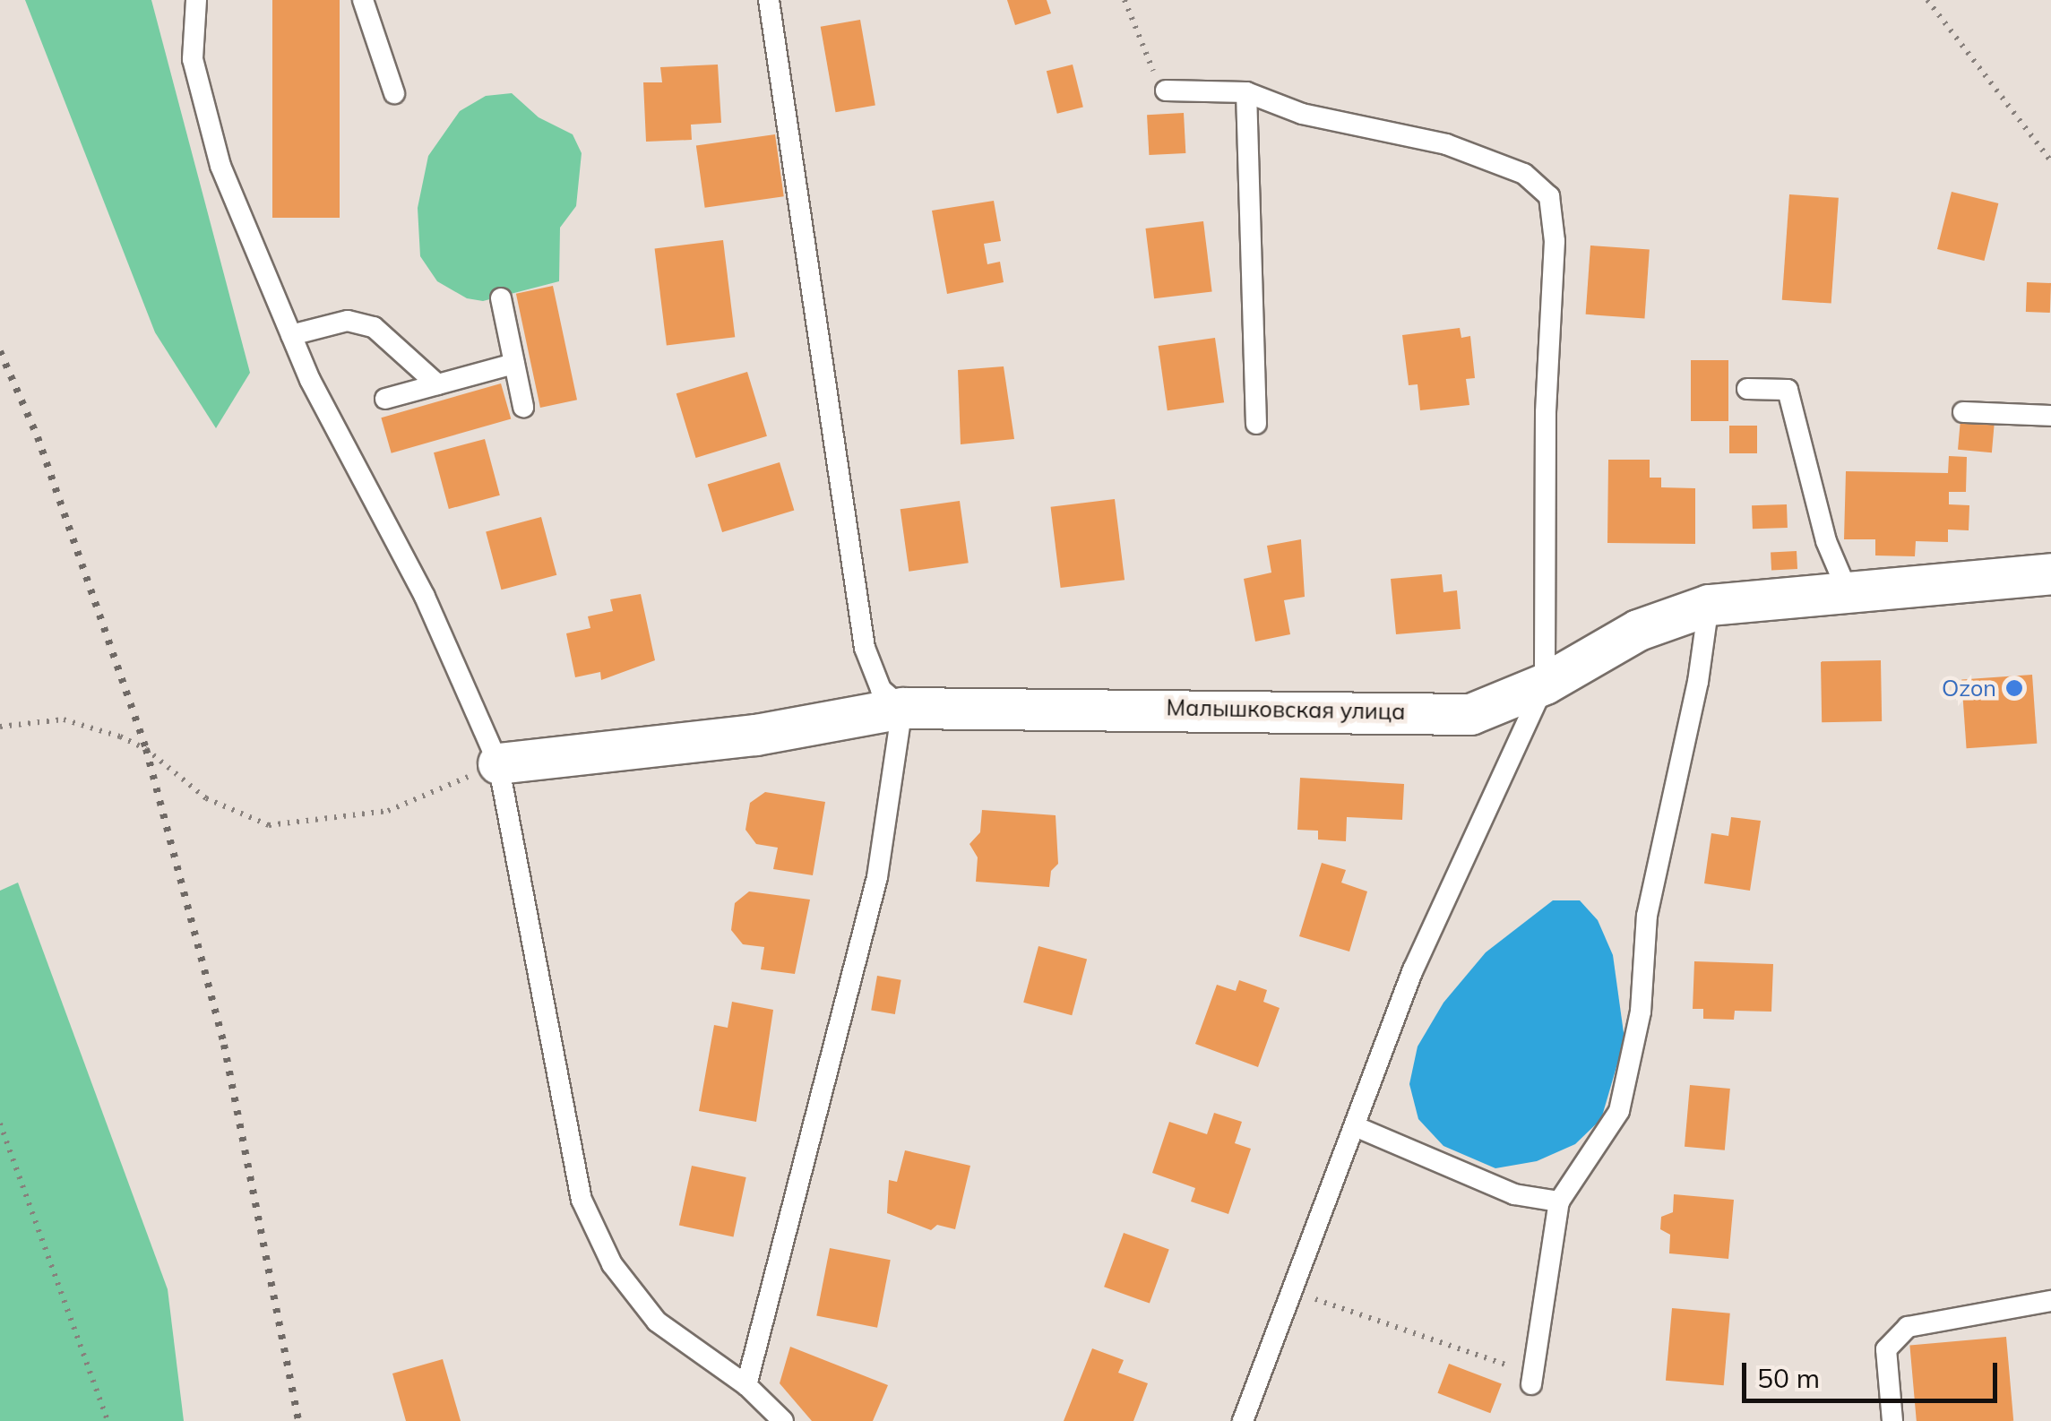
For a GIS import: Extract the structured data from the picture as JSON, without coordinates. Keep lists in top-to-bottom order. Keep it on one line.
{"streets":{"street":["Малышковская улица"]},"places":["Ozon"],"scale_bar":"50 m"}
